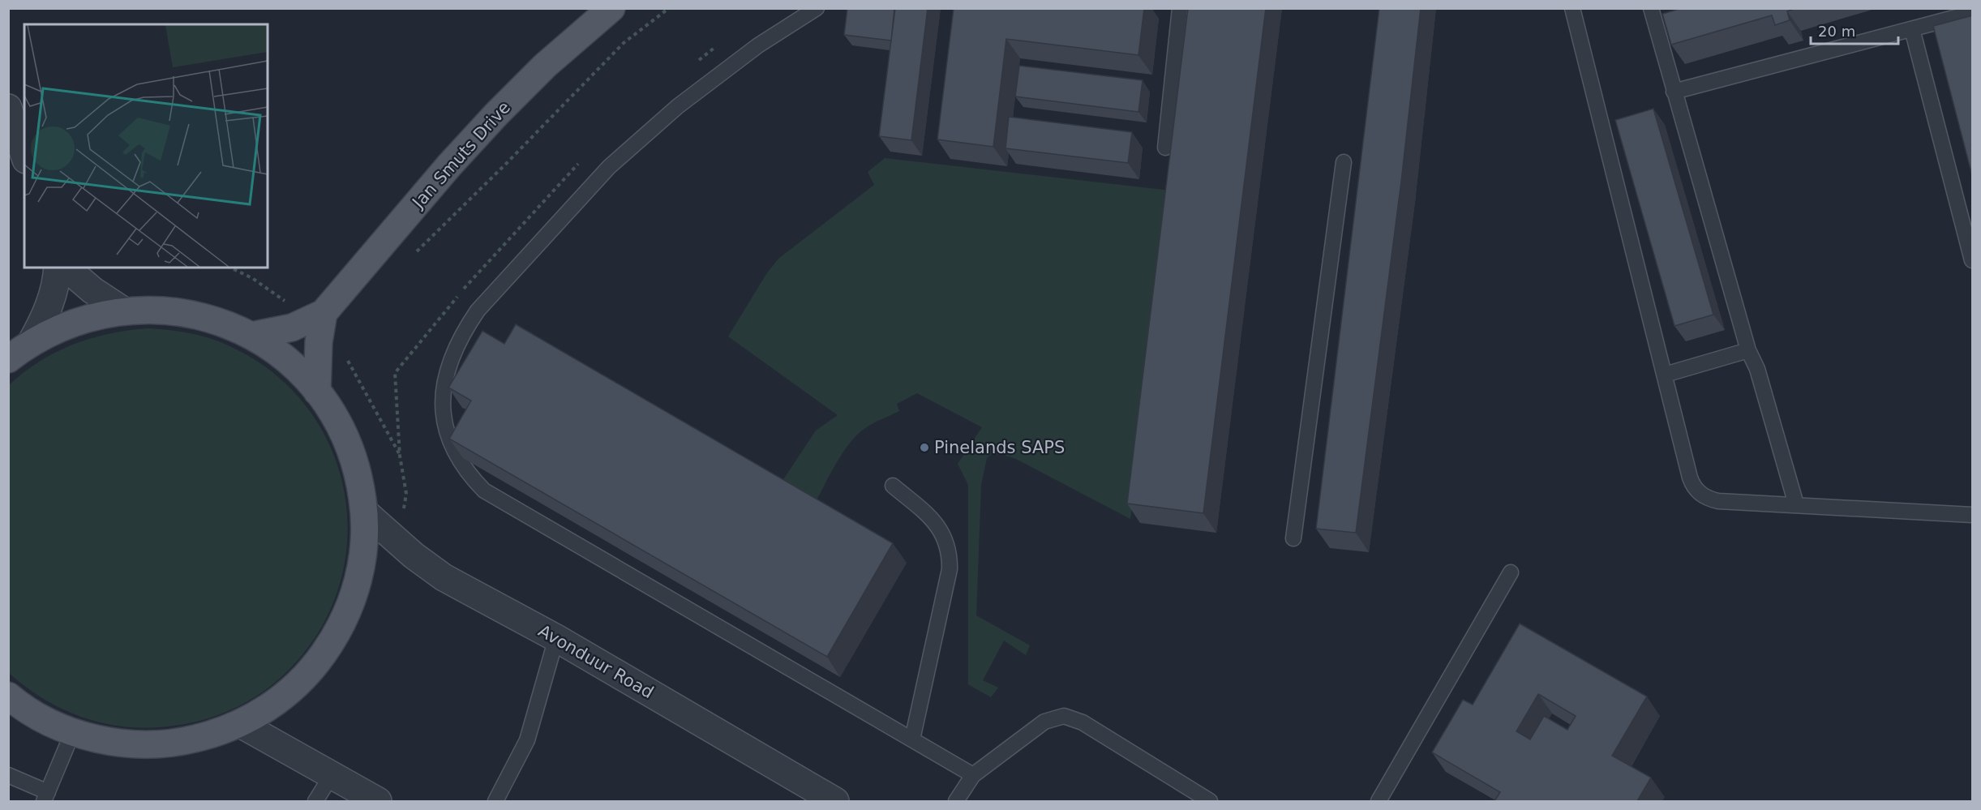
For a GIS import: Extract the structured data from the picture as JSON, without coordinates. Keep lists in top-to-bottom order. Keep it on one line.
{"streets":{"main road":["Jan Smuts Drive"],"street":["Avonduur Road"]},"places":["Pinelands SAPS"],"scale_bar":"20 m"}
